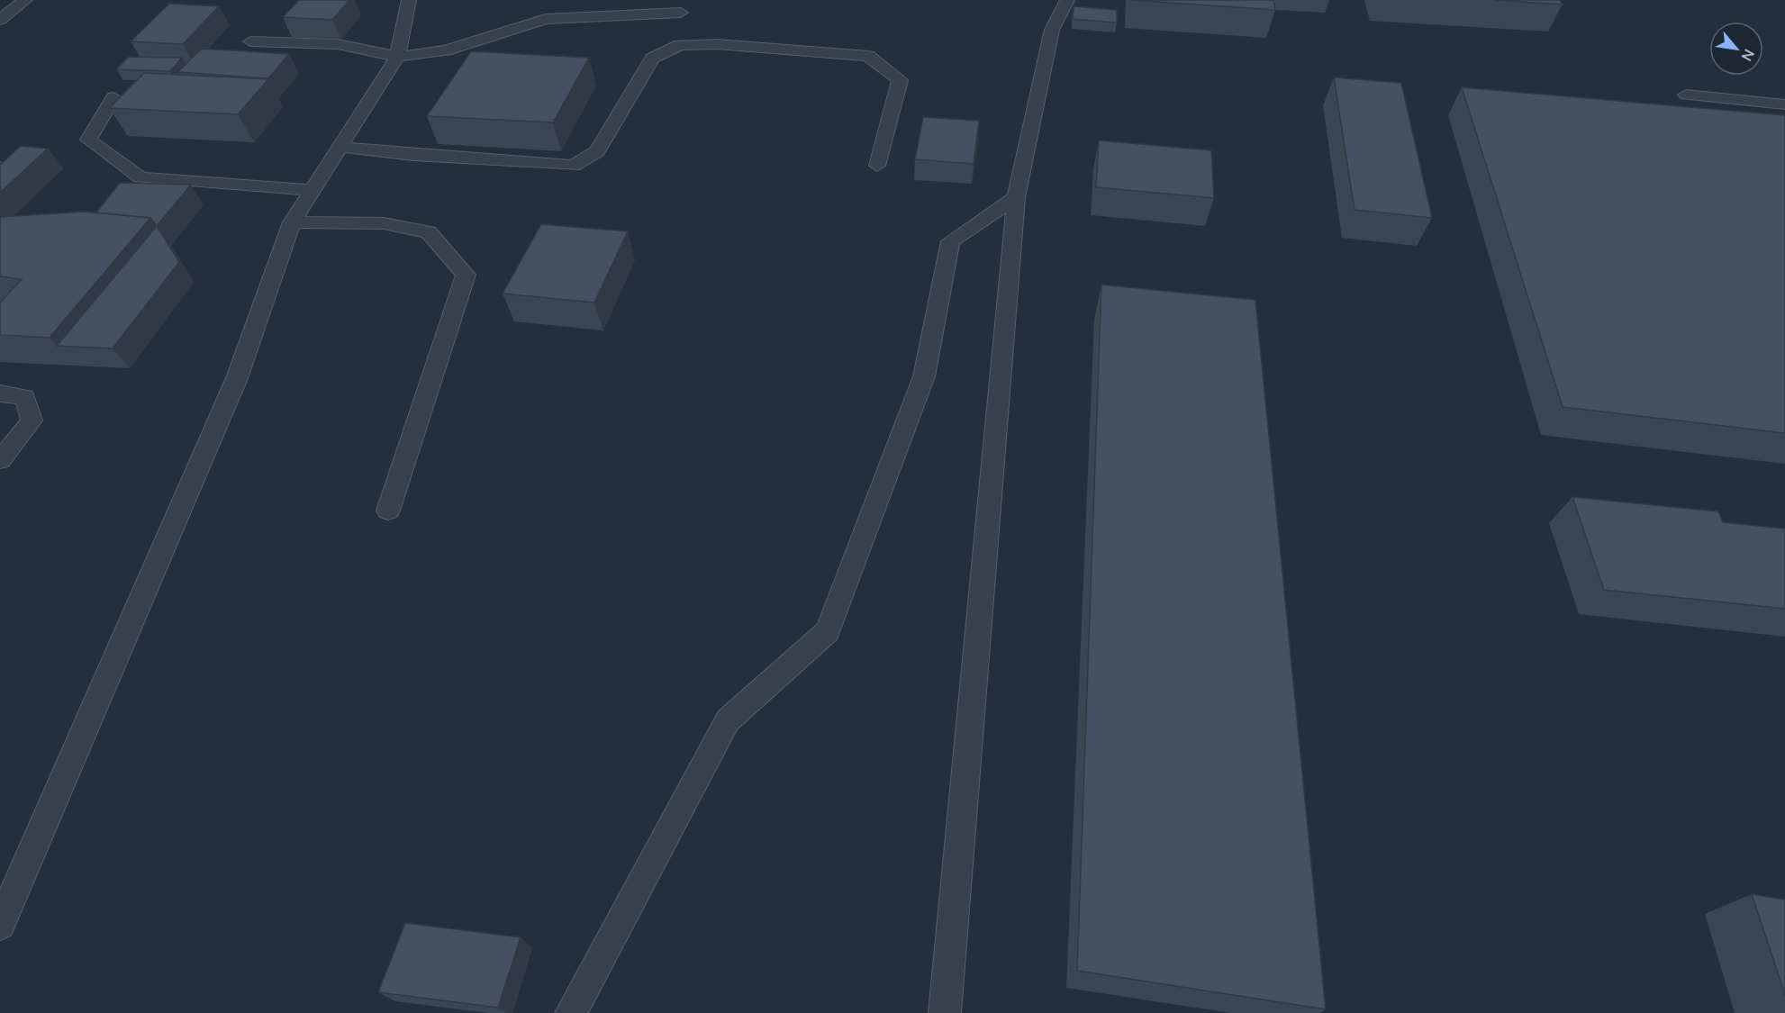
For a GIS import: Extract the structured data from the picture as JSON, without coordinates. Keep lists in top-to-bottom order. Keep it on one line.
{"north":"bottom right"}
